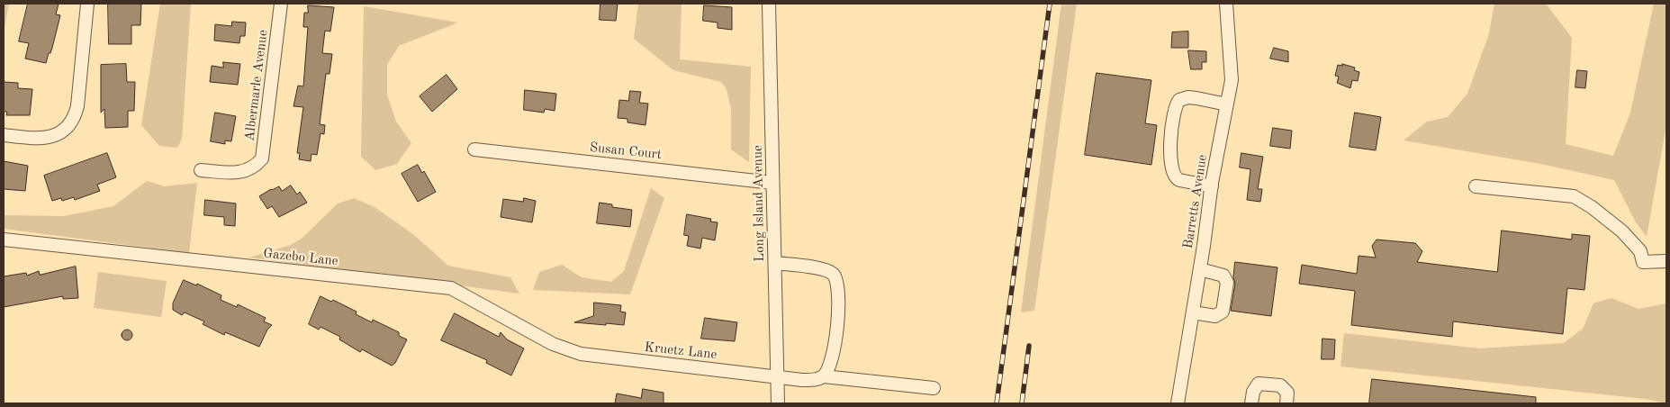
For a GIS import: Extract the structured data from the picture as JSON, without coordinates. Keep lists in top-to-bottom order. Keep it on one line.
{"streets":{"street":["Albermarle Avenue","Susan Court","Barretts Avenue","Long Island Avenue","Gazebo Lane","Kruetz Lane"]},"crossings":[["Susan Court","Long Island Avenue"],["Long Island Avenue","Kruetz Lane"],["Gazebo Lane","Kruetz Lane"]]}
